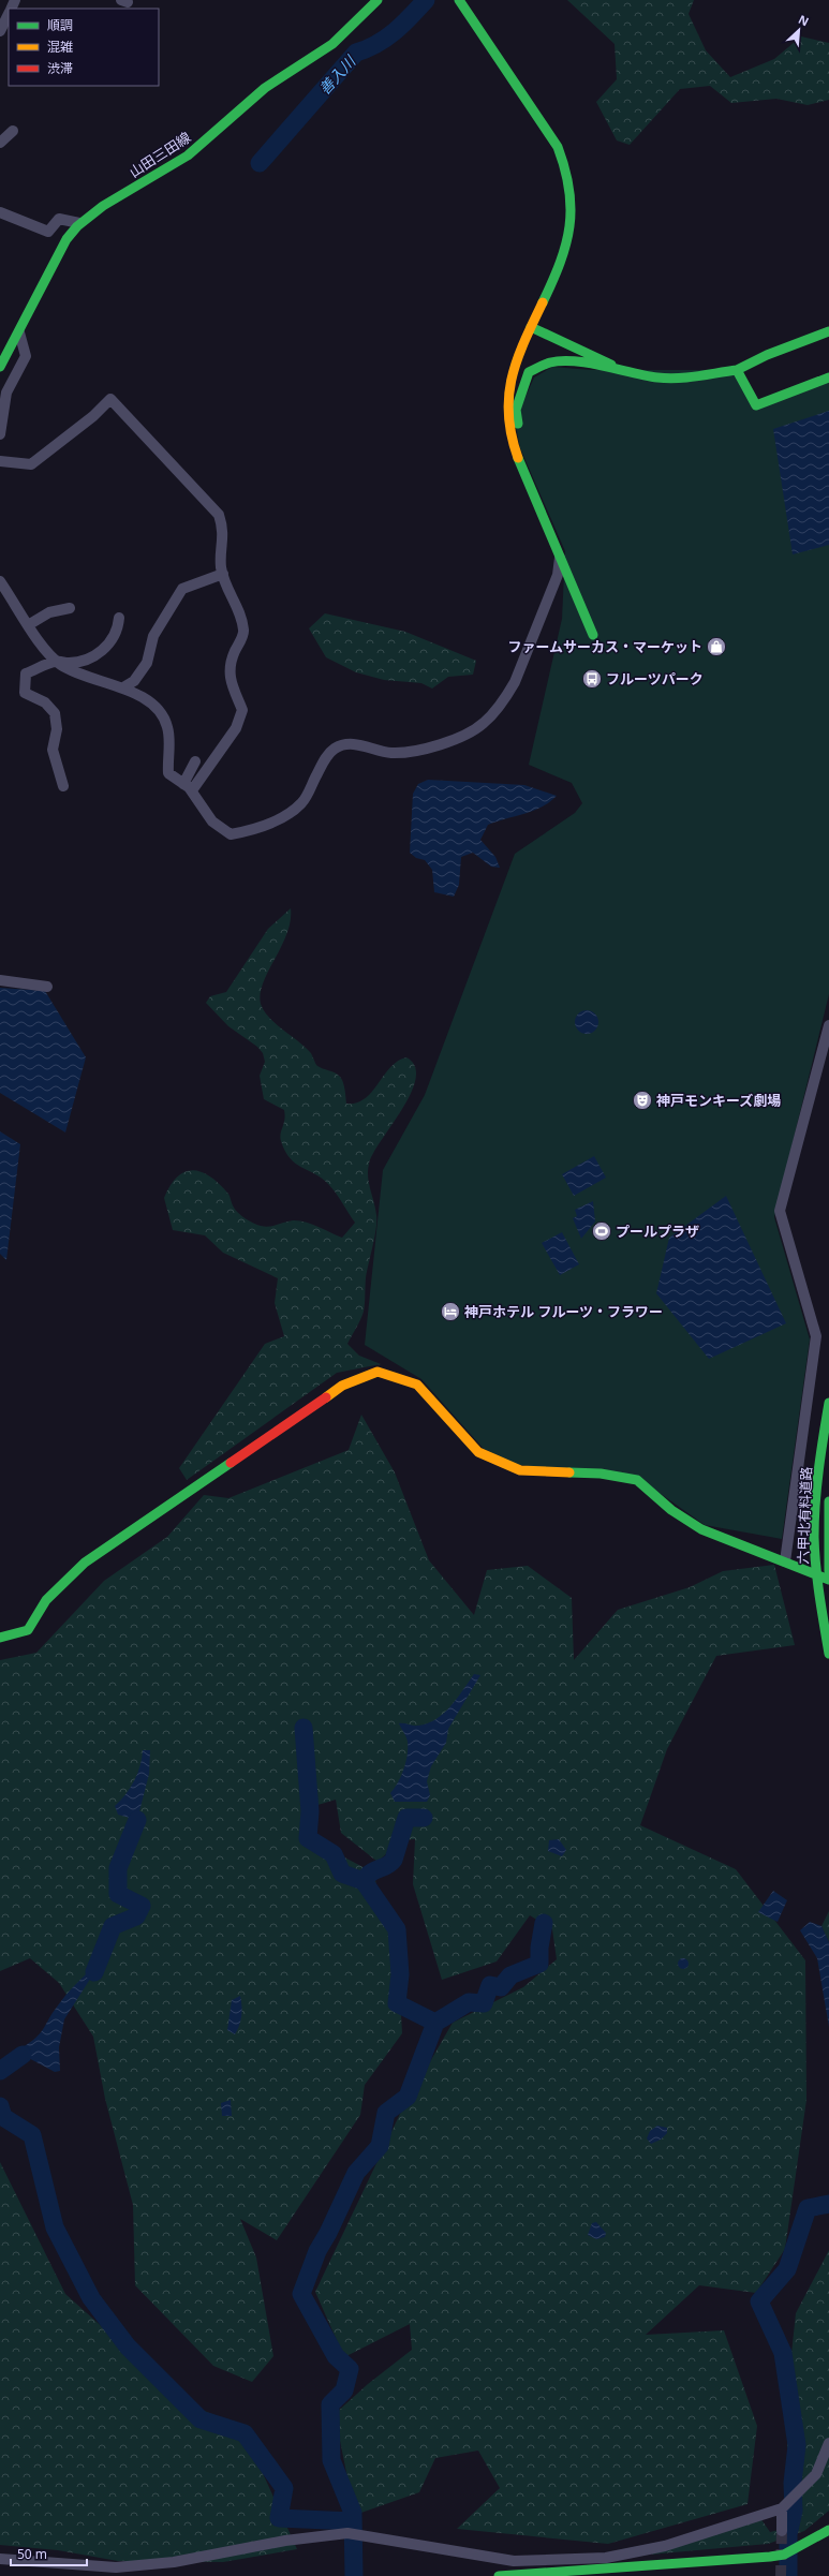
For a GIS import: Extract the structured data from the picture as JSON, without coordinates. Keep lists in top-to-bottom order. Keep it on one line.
{"streets":{"main road":["山田三田線","六甲北有料道路"]},"water":["善入川"],"places":{"shop":["ファームサーカス・マーケット"],"bus stop":["フルーツパーク"],"theatre":["神戸モンキーズ劇場"],"sports":["プールプラザ"],"hotel":["神戸ホテル フルーツ・フラワー"]},"legend":["順調","混雑","渋滞"],"scale_bar":"50 m","north":"top right"}
